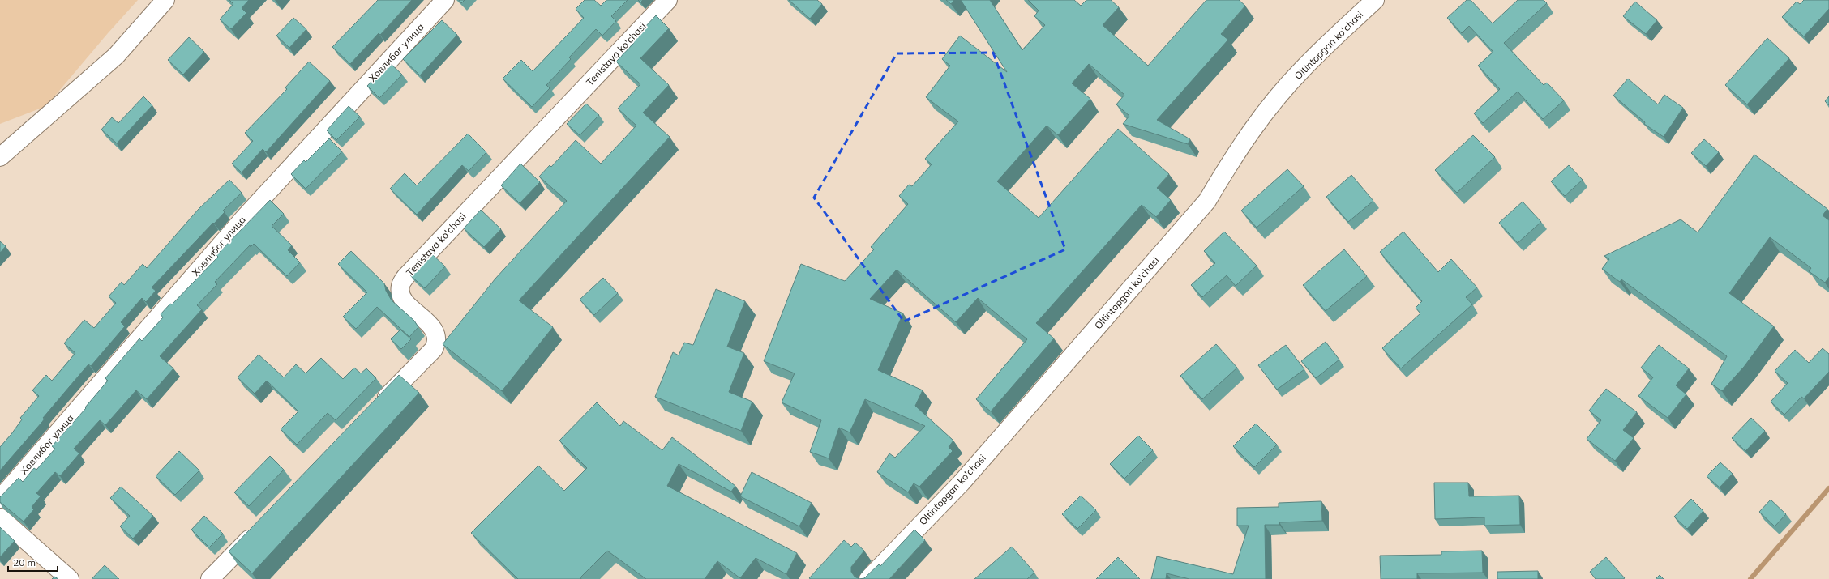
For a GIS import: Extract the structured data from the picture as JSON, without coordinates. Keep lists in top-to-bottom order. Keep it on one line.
{"streets":{"street":["Oltintopgan ko'chasi","Ховлибог улица","Tenistaya ko'chasi"]},"scale_bar":"20 m"}
